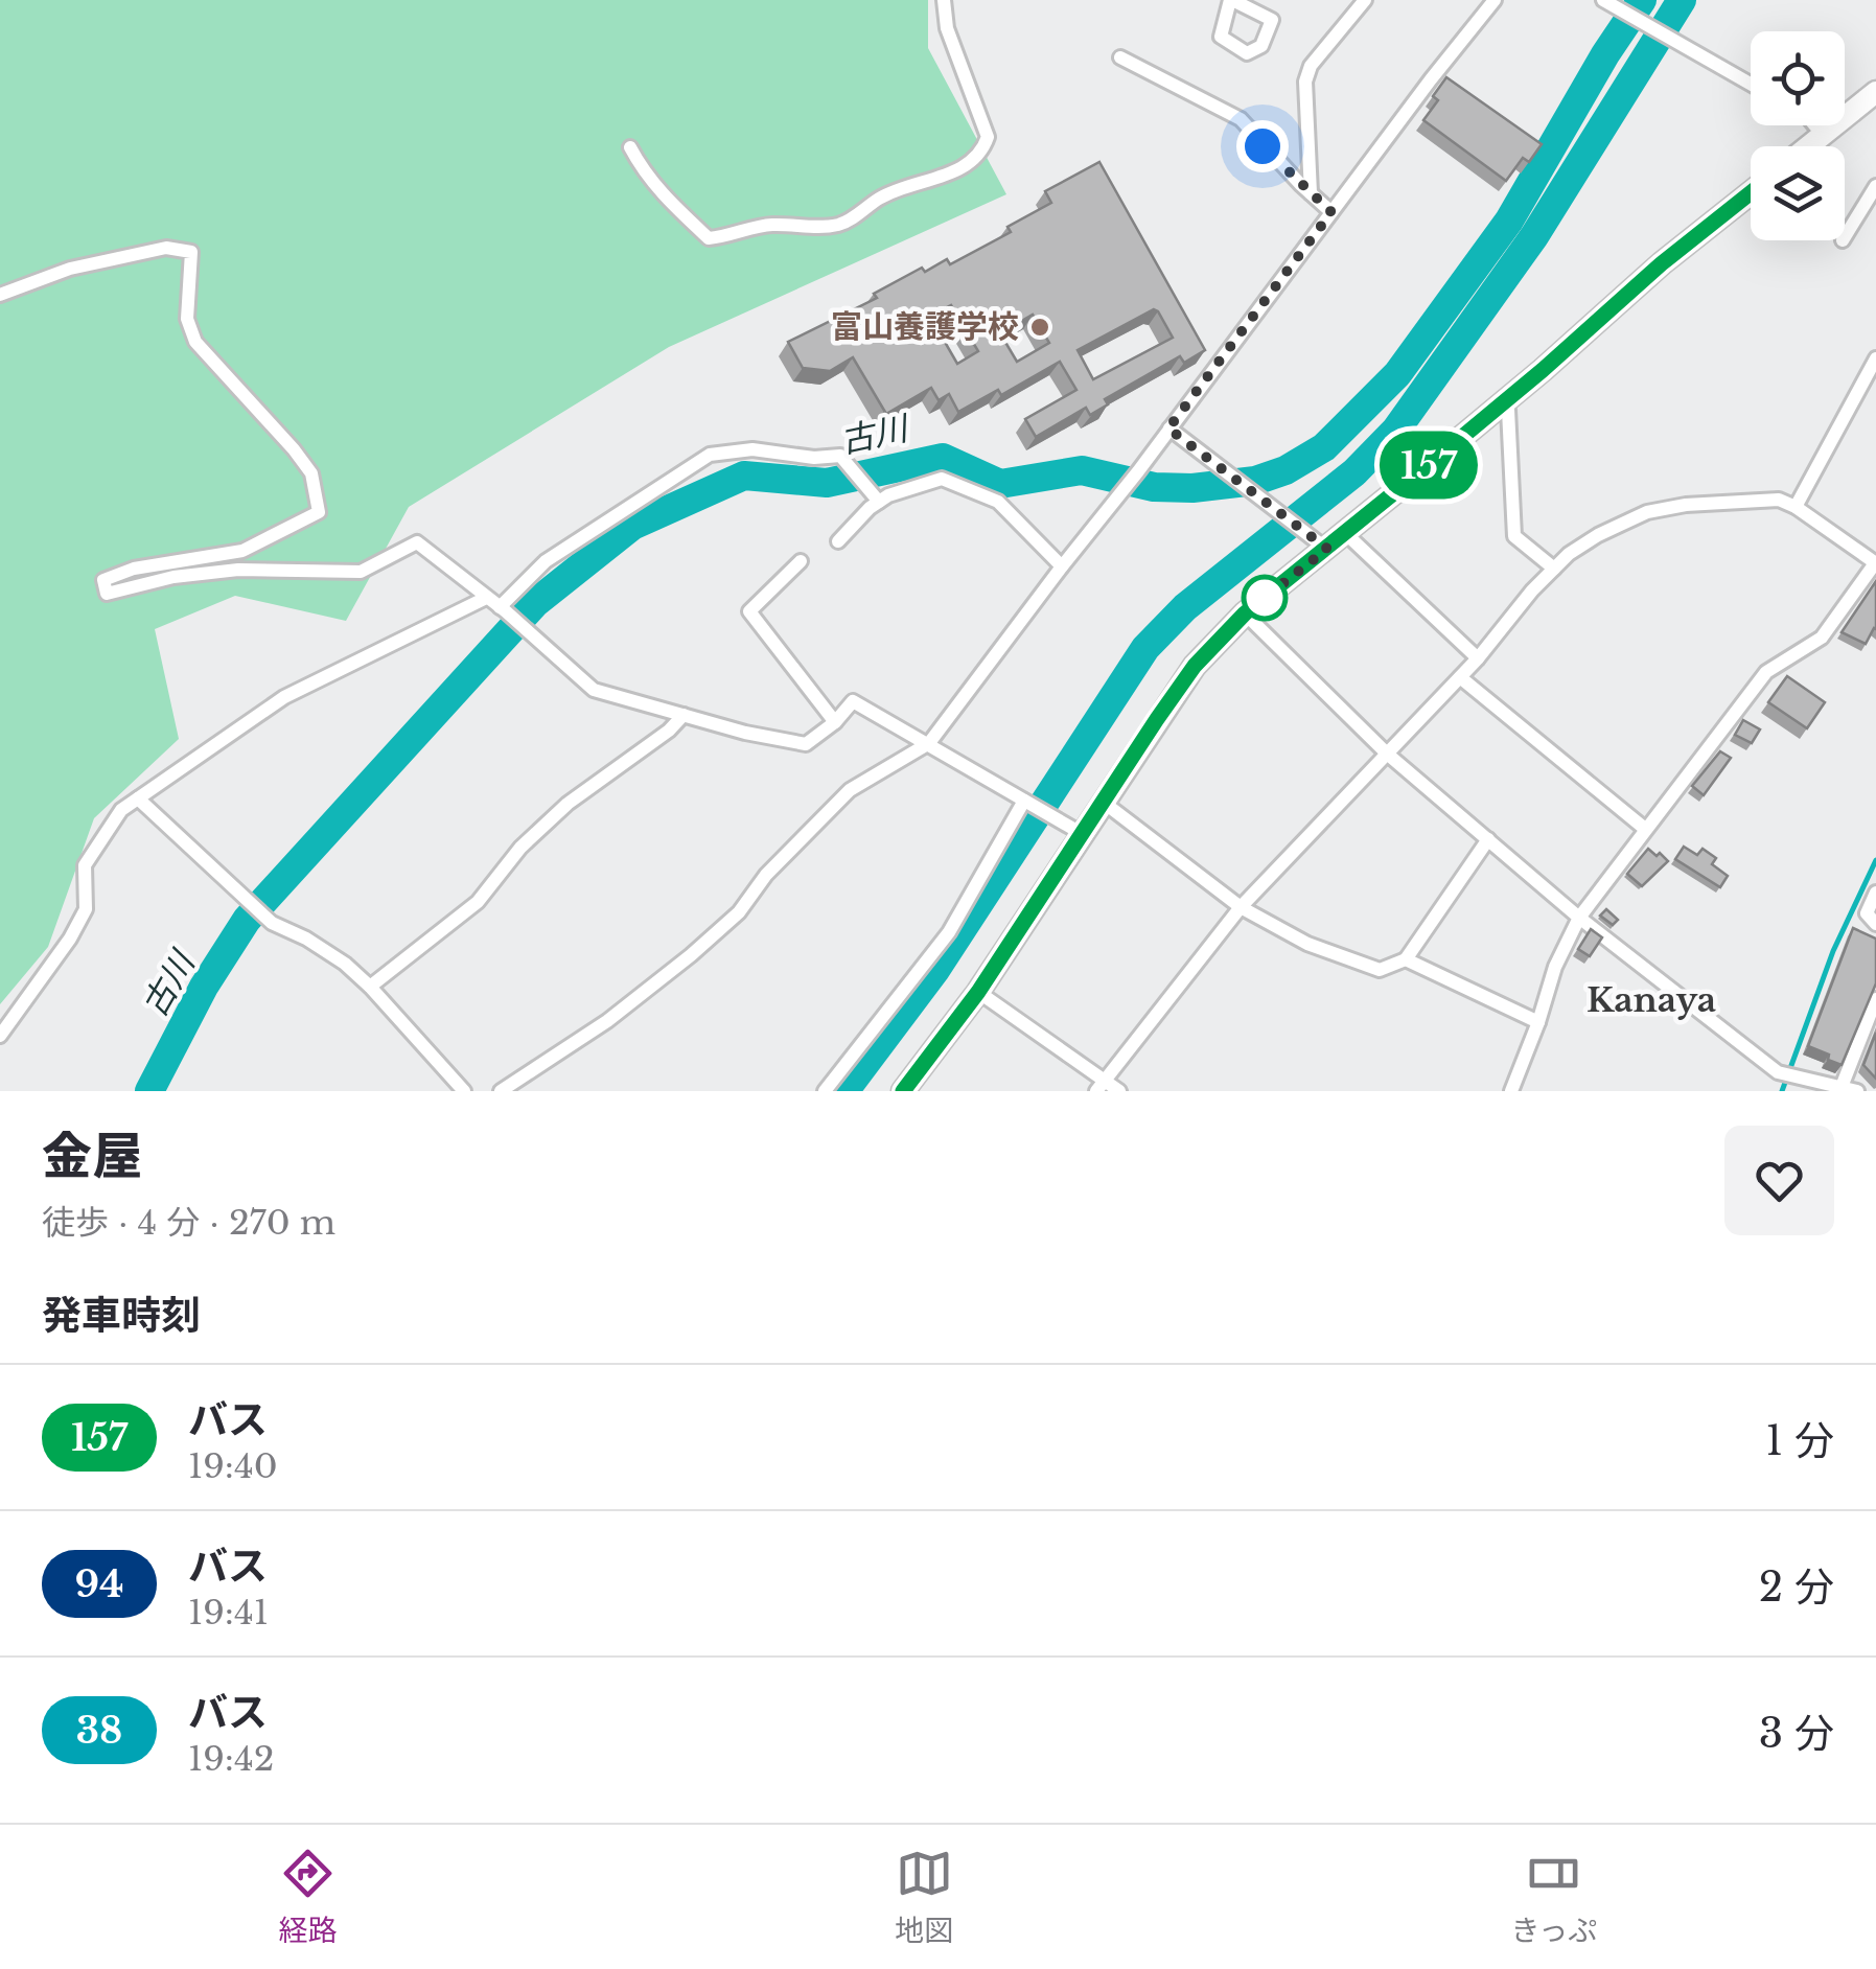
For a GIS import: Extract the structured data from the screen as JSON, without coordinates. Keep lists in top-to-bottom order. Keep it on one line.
{"districts":["Kanaya"],"water":["古川"],"places":["富山養護学校"],"lines":["bus line 157"],"page":{"on_map":"157","heading":[["金屋","徒歩 · 4 分 · 270 m"],"発車時刻"],"list":[{"mark":"157","name":"バス","note":"19:40","value":"1 分"},{"mark":"94","name":"バス","note":"19:41","value":"2 分"},{"mark":"38","name":"バス","note":"19:42","value":"3 分"}],"tabs":["経路","地図","きっぷ"]}}
